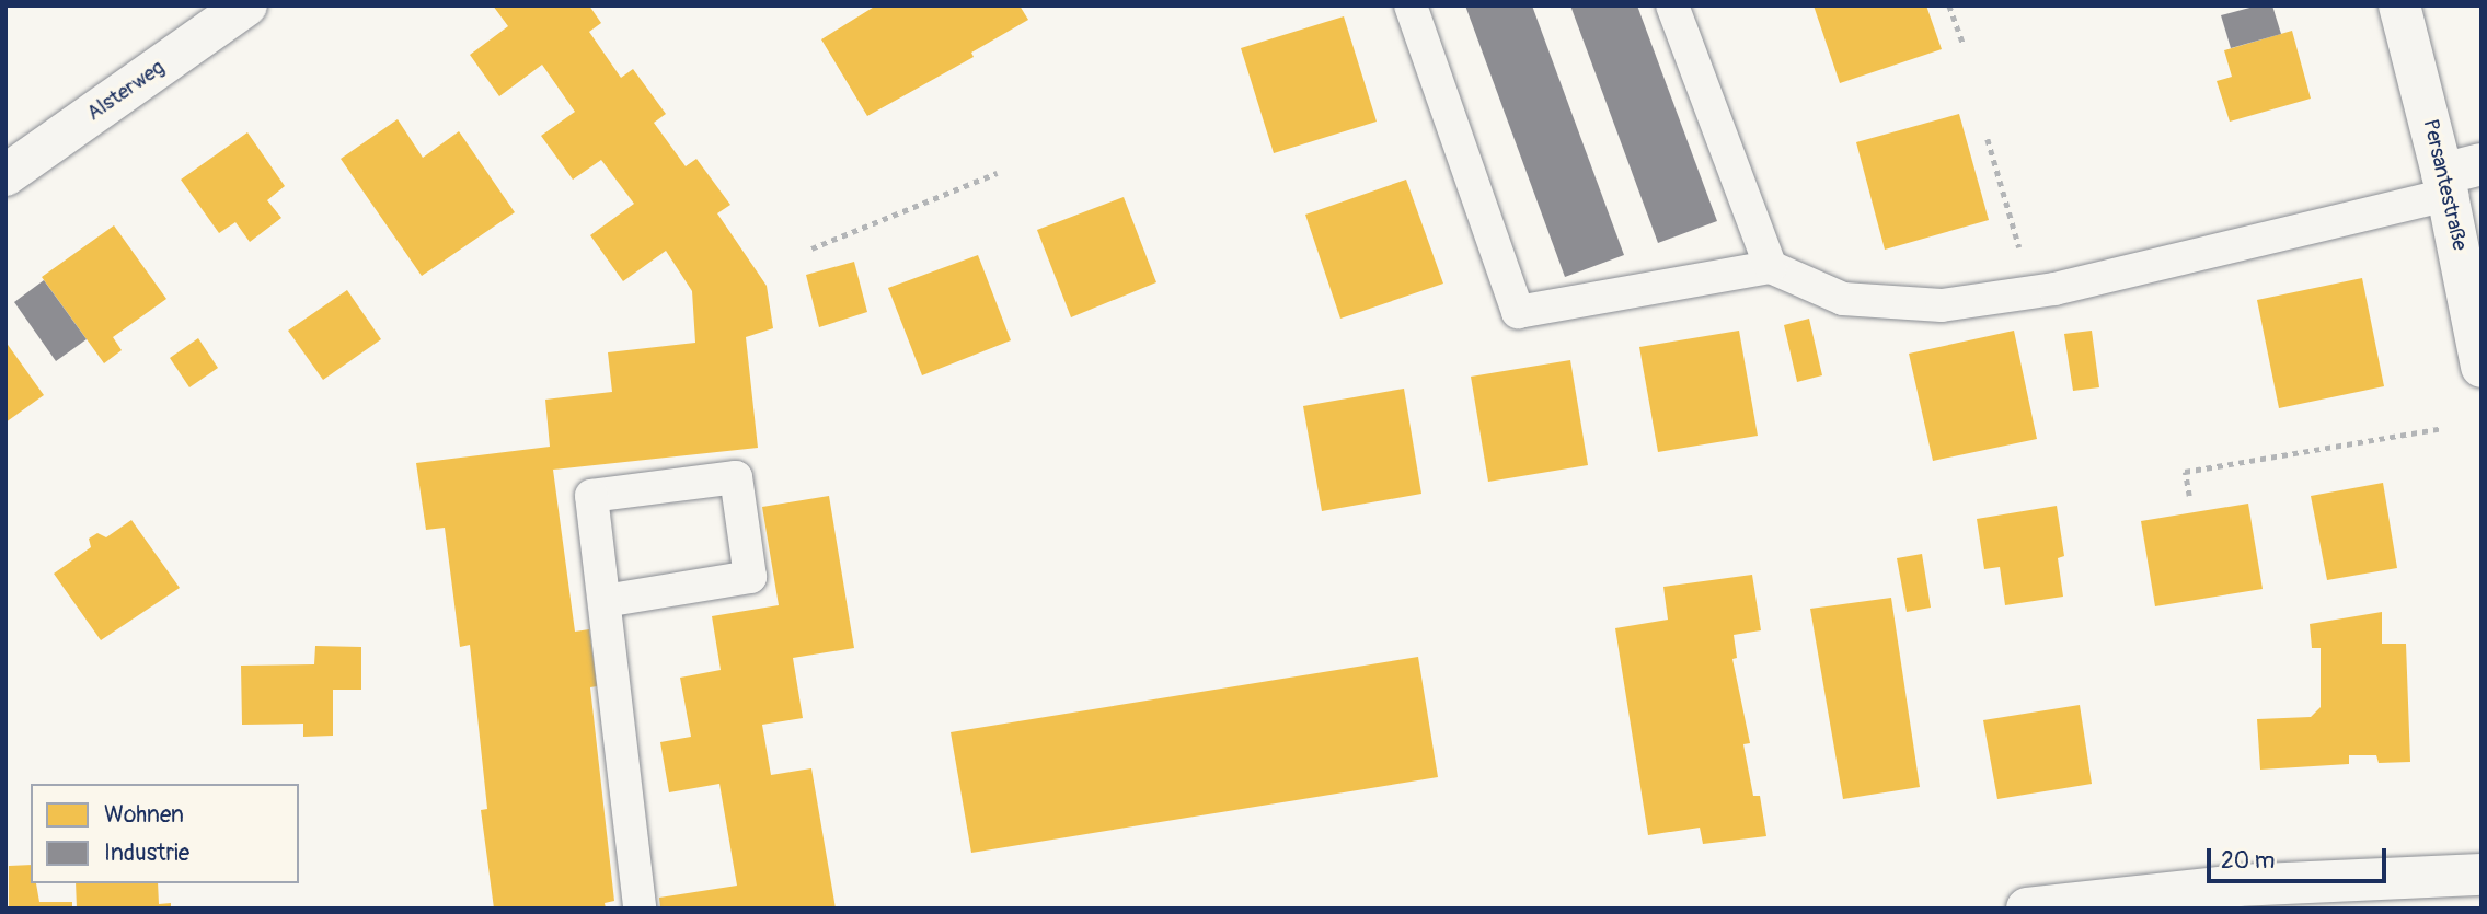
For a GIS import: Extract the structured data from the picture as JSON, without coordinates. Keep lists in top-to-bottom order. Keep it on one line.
{"streets":{"street":["Alsterweg","Persantestraße"]},"legend":["Wohnen","Industrie"],"scale_bar":"20 m"}
